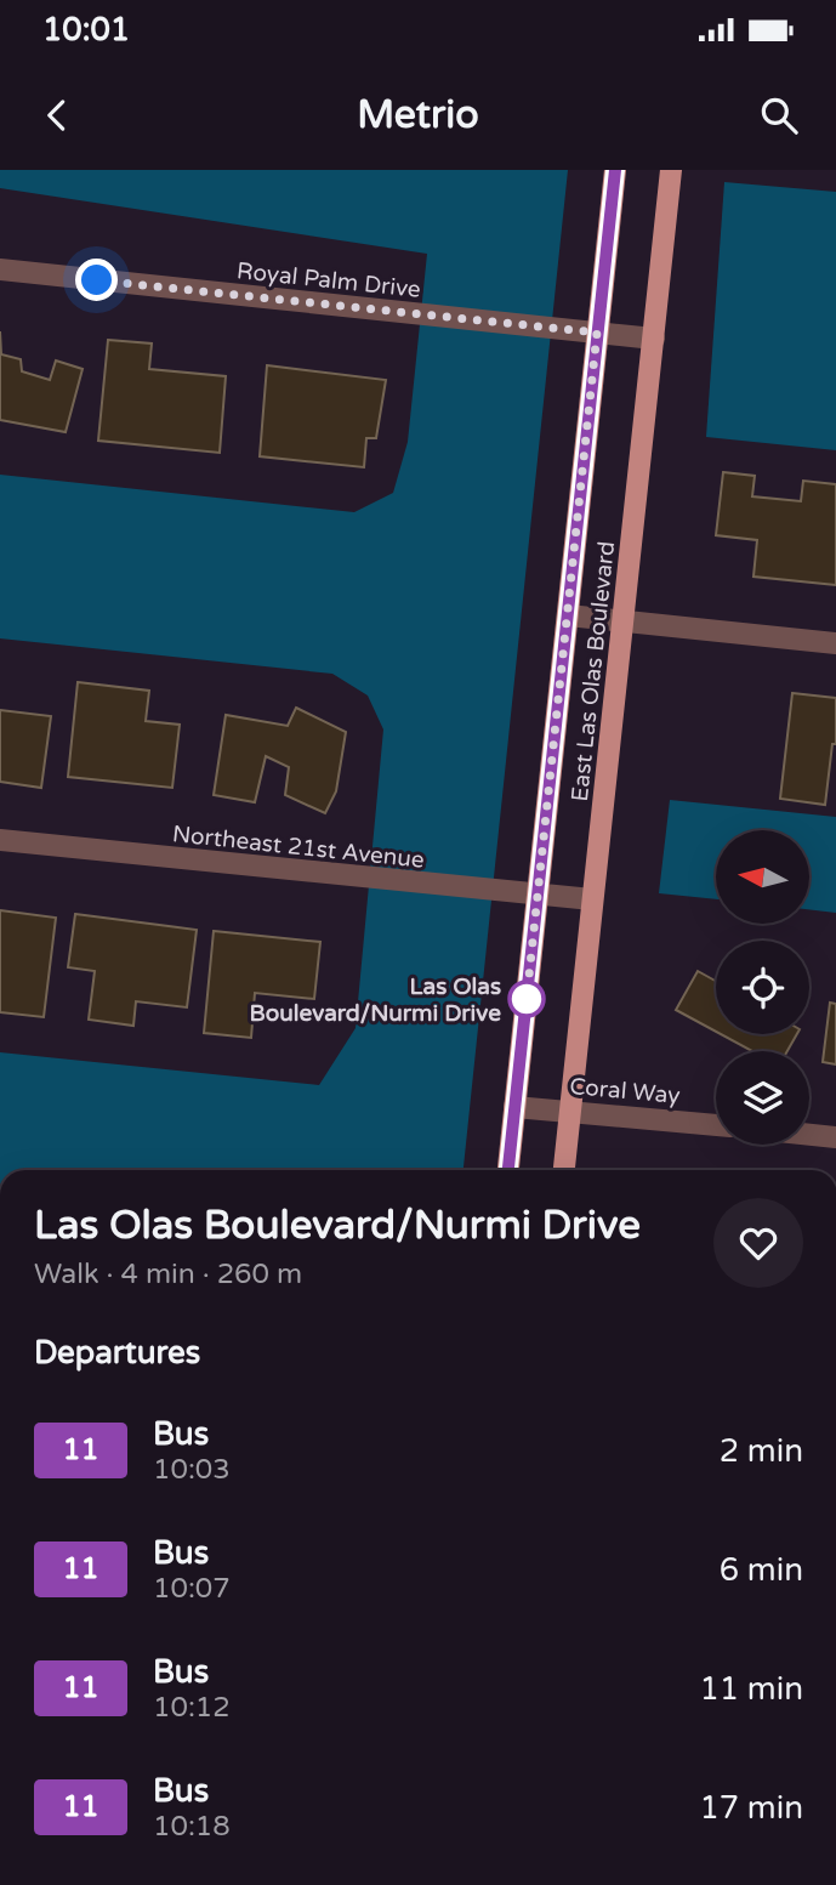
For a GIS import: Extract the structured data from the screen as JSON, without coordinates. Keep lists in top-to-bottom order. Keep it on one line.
{"streets":{"main road":["East Las Olas Boulevard"],"street":["Royal Palm Drive","Northeast 21st Avenue","Coral Way"]},"crossings":[["Royal Palm Drive","East Las Olas Boulevard"],["East Las Olas Boulevard","Northeast 21st Avenue"],["East Las Olas Boulevard","Coral Way"]],"places":["Las Olas Boulevard/Nurmi Drive"],"lines":["bus line 11"],"north":"left","page":{"status":"10:01","header":"Metrio","heading":[["Las Olas Boulevard/Nurmi Drive","Walk · 4 min · 260 m"],"Departures"],"list":[{"mark":"11","name":"Bus","note":"10:03","value":"2 min"},{"mark":"11","name":"Bus","note":"10:07","value":"6 min"},{"mark":"11","name":"Bus","note":"10:12","value":"11 min"},{"mark":"11","name":"Bus","note":"10:18","value":"17 min"}]}}
